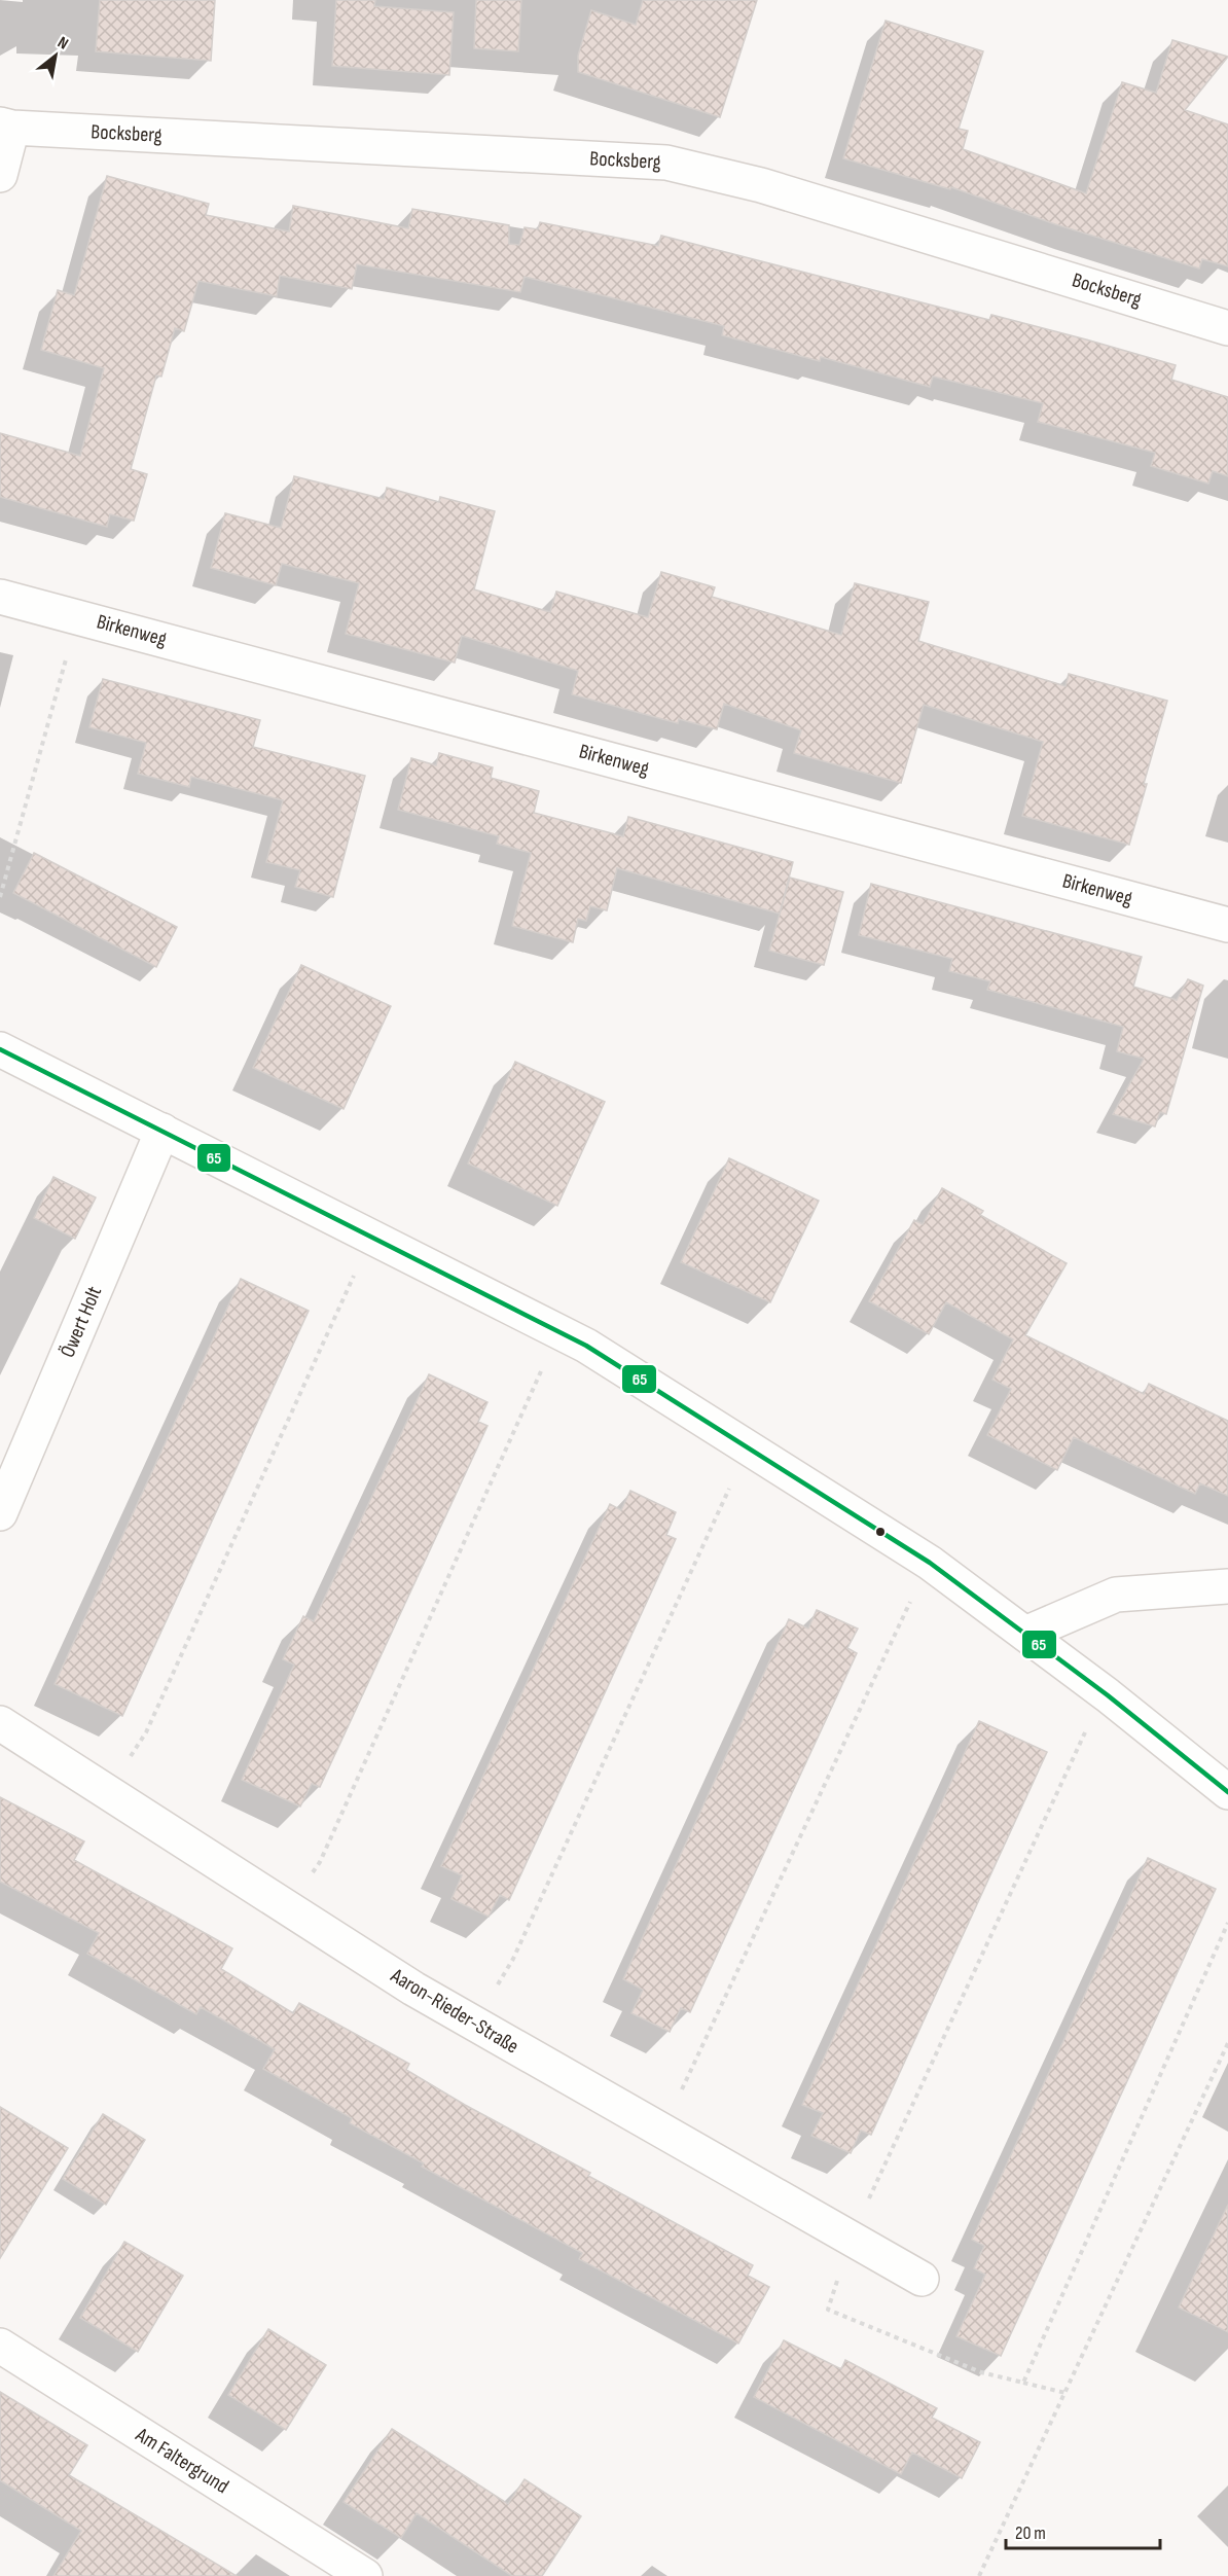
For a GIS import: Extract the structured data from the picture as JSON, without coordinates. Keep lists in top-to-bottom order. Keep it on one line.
{"streets":{"street":["Bocksberg","Birkenweg","Öwert Holt","Aaron-Rieder-Straße","Am Faltergrund"]},"lines":["transit line 65"],"scale_bar":"20 m","north":"top right"}
